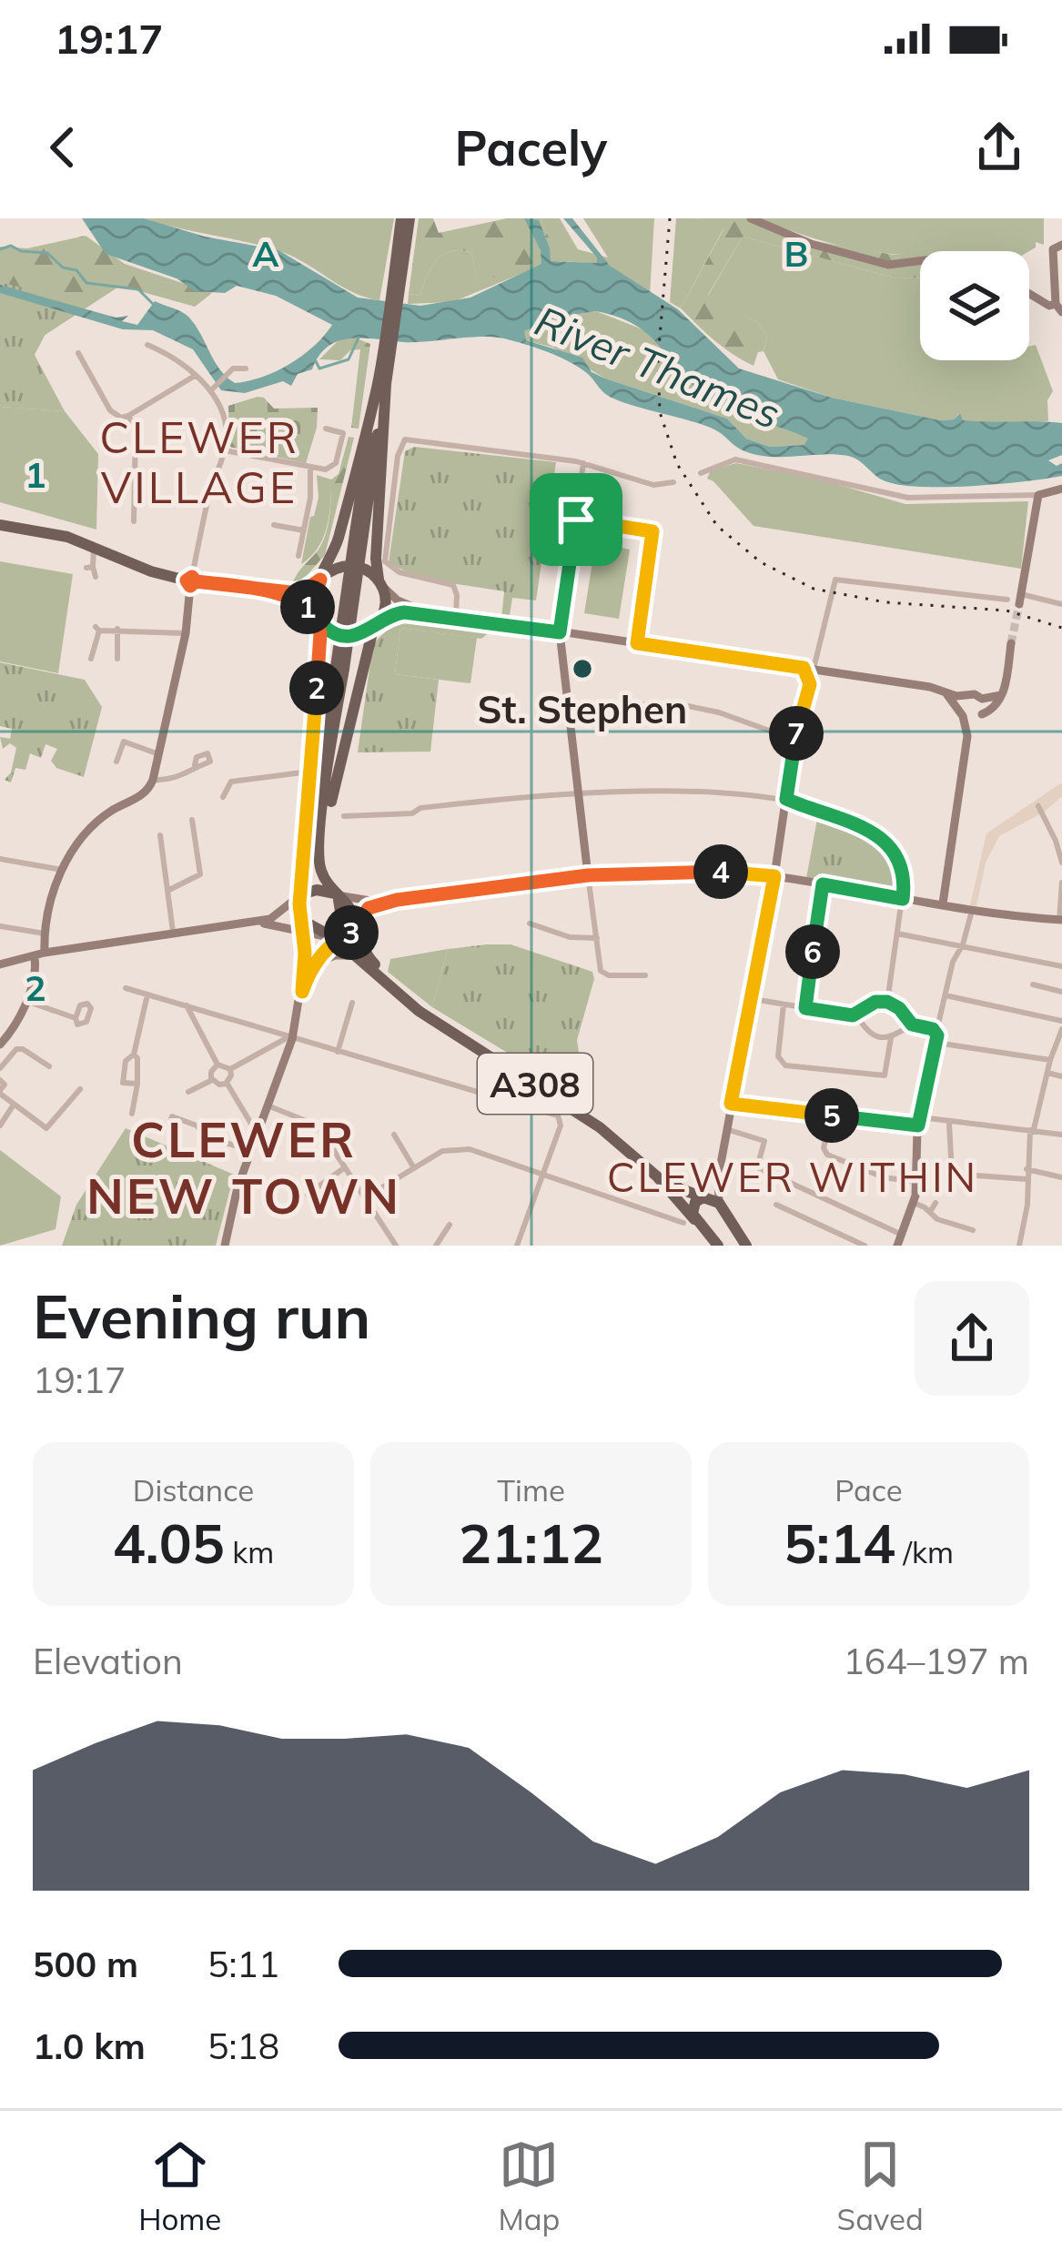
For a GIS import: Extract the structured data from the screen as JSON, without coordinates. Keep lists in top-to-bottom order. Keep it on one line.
{"streets":{"main road":["A308"]},"districts":["CLEWER VILLAGE","CLEWER NEW TOWN","CLEWER WITHIN"],"water":["River Thames"],"places":["St. Stephen"],"page":{"status":"19:17","header":"Pacely","pins":["1","2","7","4","3","6","5"],"heading":["Evening run","19:17"],"stats":[["Distance","4.05 km"],["Time","21:12"],["Pace","5:14 /km"]],"chart":["Elevation","164–197 m"],"list":[{"name":"500 m","note":"5:11"},{"name":"1.0 km","note":"5:18"}],"tabs":["Home","Map","Saved"]},"grid":{"columns":["A","B"],"rows":["1","2"]}}
